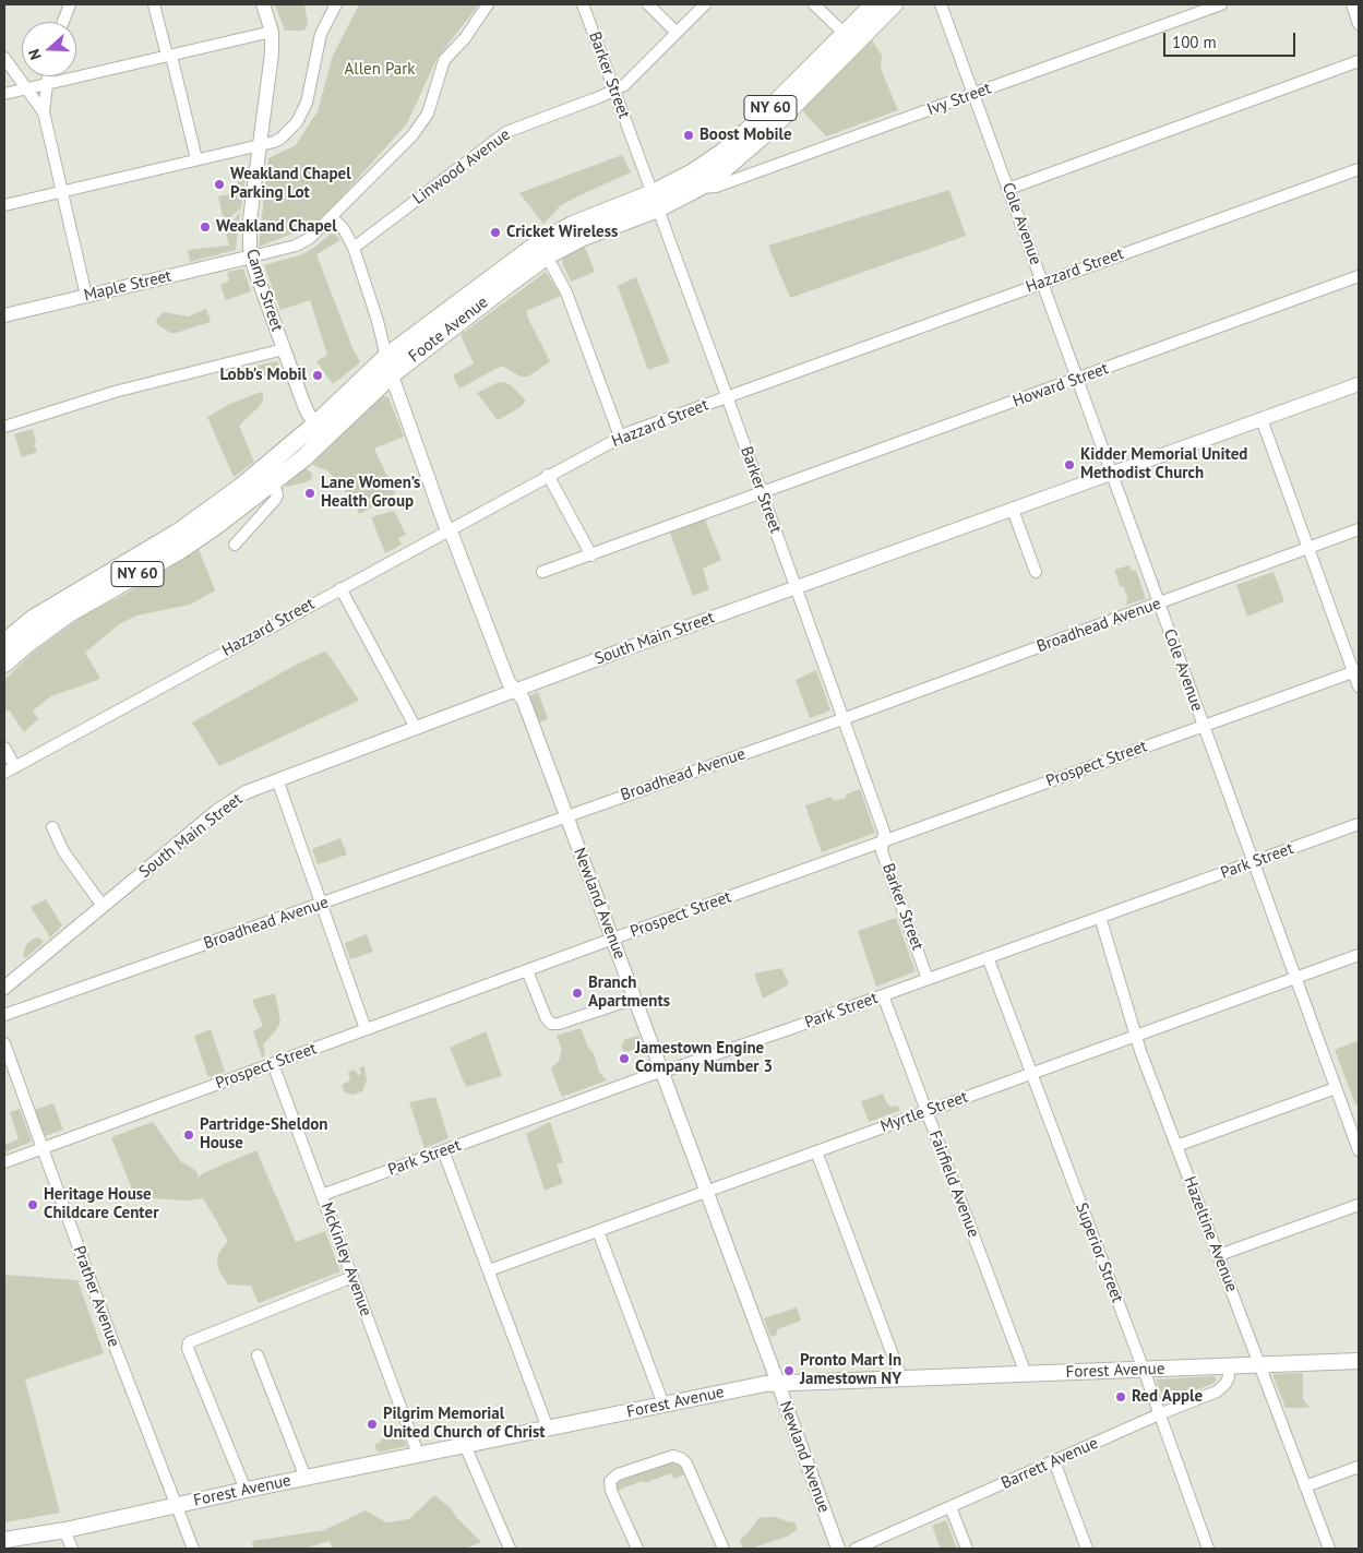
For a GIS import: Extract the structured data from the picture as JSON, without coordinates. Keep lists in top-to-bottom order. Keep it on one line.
{"streets":{"highway":["NY 60","Foote Avenue"],"main road":["Forest Avenue"],"street":["Barker Street","Ivy Street","Linwood Avenue","Cole Avenue","Hazzard Street","Maple Street","Camp Street","Howard Street","Broadhead Avenue","South Main Street","Prospect Street","Park Street","Newland Avenue","Myrtle Street","Fairfield Avenue","Hazeltine Avenue","Superior Street","McKinley Avenue","Prather Avenue","Barrett Avenue"]},"crossings":[["Barker Street","Linwood Avenue"],["Barker Street","Hazzard Street"],["Barker Street","Foote Avenue"],["Barker Street","Howard Street"],["Barker Street","Broadhead Avenue"],["Barker Street","South Main Street"],["Barker Street","Prospect Street"],["Barker Street","Park Street"],["Ivy Street","Cole Avenue"],["Ivy Street","Foote Avenue"],["Cole Avenue","Hazzard Street"],["Cole Avenue","Howard Street"],["Cole Avenue","Broadhead Avenue"],["Cole Avenue","South Main Street"],["Cole Avenue","Prospect Street"],["Cole Avenue","Park Street"],["Cole Avenue","Myrtle Street"],["Hazzard Street","Newland Avenue"],["Maple Street","Camp Street"],["Camp Street","Foote Avenue"],["Foote Avenue","Newland Avenue"],["Broadhead Avenue","Newland Avenue"],["South Main Street","Newland Avenue"],["Prospect Street","Newland Avenue"],["Prospect Street","McKinley Avenue"],["Prospect Street","Prather Avenue"],["Park Street","Newland Avenue"],["Park Street","Fairfield Avenue"],["Park Street","Hazeltine Avenue"],["Park Street","Superior Street"],["Park Street","McKinley Avenue"],["Newland Avenue","Myrtle Street"],["Newland Avenue","Forest Avenue"],["Myrtle Street","Fairfield Avenue"],["Myrtle Street","Hazeltine Avenue"],["Myrtle Street","Superior Street"],["Fairfield Avenue","Forest Avenue"],["Hazeltine Avenue","Forest Avenue"],["Superior Street","Forest Avenue"],["Superior Street","Barrett Avenue"],["McKinley Avenue","Forest Avenue"],["Prather Avenue","Forest Avenue"],["Forest Avenue","Barrett Avenue"]],"parks":["Allen Park"],"places":["Boost Mobile","Weakland Chapel Parking Lot","Weakland Chapel","Cricket Wireless","Lobb's Mobil","Kidder Memorial United Methodist Church","Lane Women’s Health Group","Branch Apartments","Jamestown Engine Company Number 3","Partridge-Sheldon House","Heritage House Childcare Center","Pronto Mart In Jamestown NY","Red Apple","Pilgrim Memorial United Church of Christ"],"scale_bar":"100 m","north":"left"}
